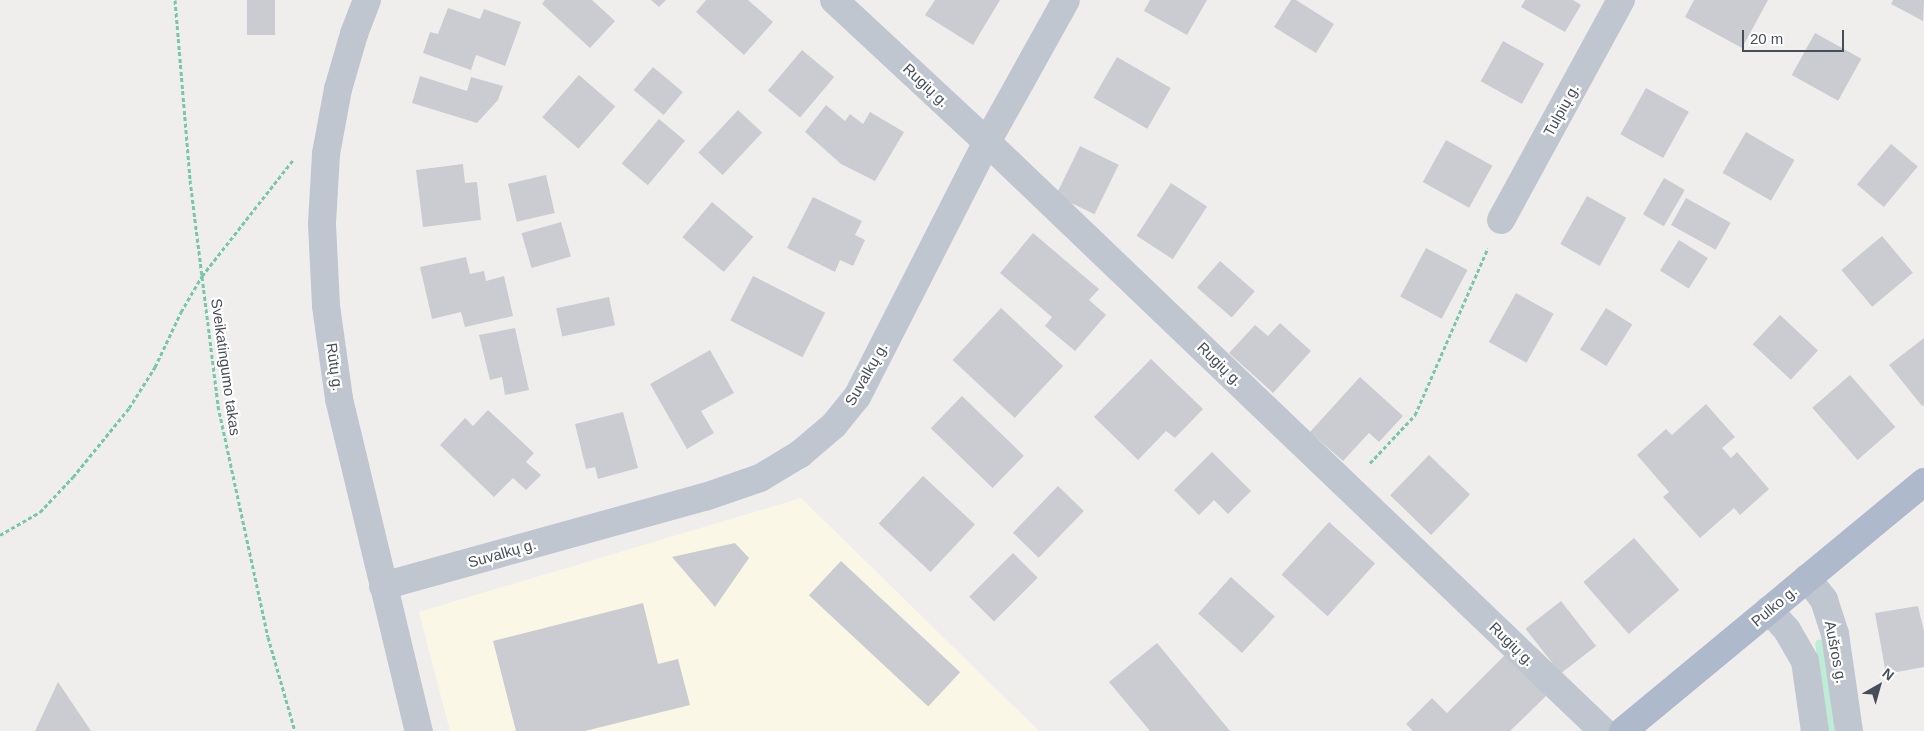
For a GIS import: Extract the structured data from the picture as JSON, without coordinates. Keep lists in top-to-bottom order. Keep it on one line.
{"streets":{"main road":["Pulko g."],"street":["Rugių g.","Tulpių g.","Rūtų g.","Suvalkų g.","Aušros g."],"path":["Sveikatingumo takas"]},"crossings":[["Rugių g.","Suvalkų g."],["Rūtų g.","Suvalkų g."],["Pulko g.","Aušros g."]],"scale_bar":"20 m","north":"top right"}
